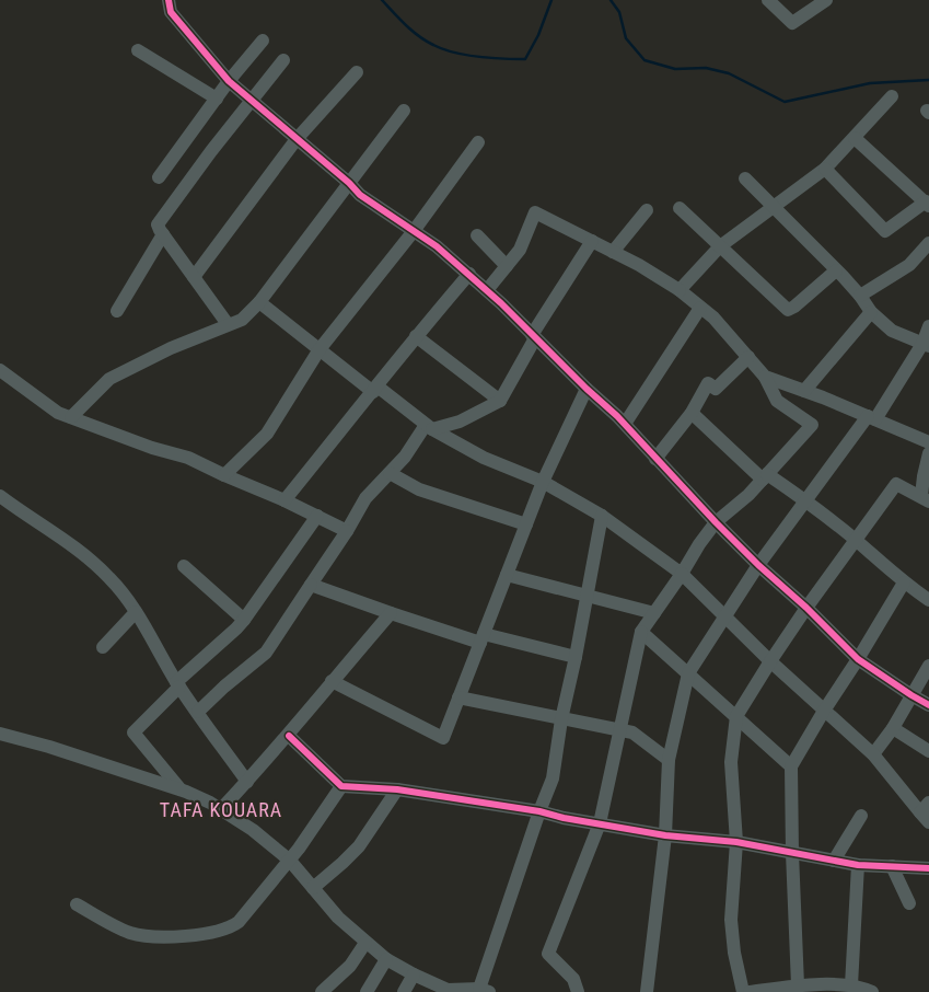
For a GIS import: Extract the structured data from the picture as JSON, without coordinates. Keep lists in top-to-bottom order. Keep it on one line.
{"districts":["TAFA KOUARA"]}
